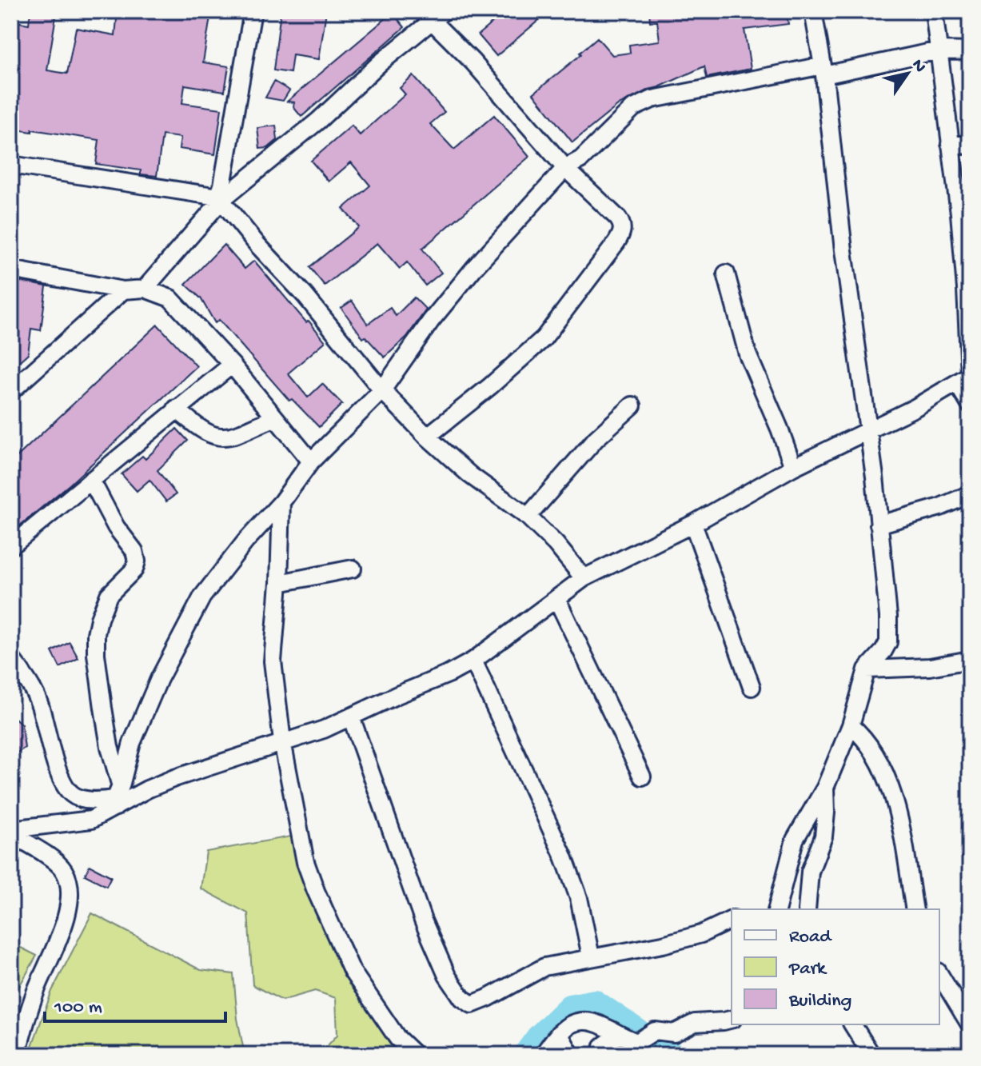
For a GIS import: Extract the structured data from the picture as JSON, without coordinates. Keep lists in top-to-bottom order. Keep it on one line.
{"legend":["Road","Park","Building"],"scale_bar":"100 m","north":"top right"}
